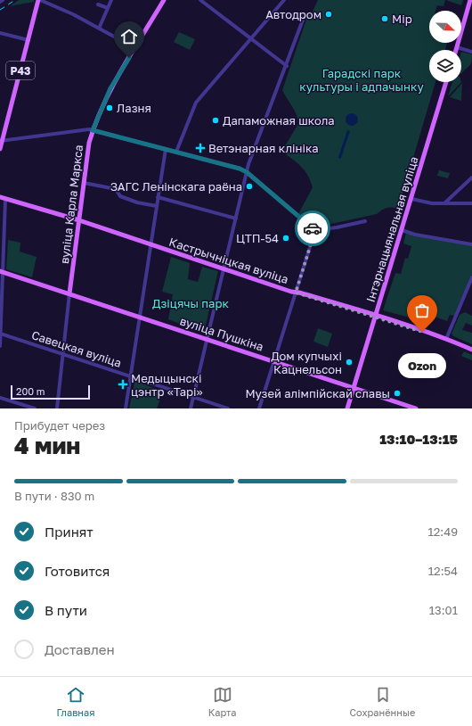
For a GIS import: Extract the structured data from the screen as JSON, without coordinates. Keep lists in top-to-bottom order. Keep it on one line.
{"streets":{"main road":["Р43","вуліца Карла Маркса","Інтэрнацыянальная вуліца","Кастрычніцкая вуліца","вуліца Пушкіна"],"street":["Савецкая вуліца"]},"crossings":[["вуліца Карла Маркса","Кастрычніцкая вуліца"],["вуліца Карла Маркса","вуліца Пушкіна"],["вуліца Карла Маркса","Савецкая вуліца"],["Інтэрнацыянальная вуліца","Кастрычніцкая вуліца"],["Інтэрнацыянальная вуліца","вуліца Пушкіна"]],"parks":["Гарадскі парк культуры і адпачынку","Дзіцячы парк"],"places":{"other":["Автодром","Мір","Лазня","Дапаможная школа","ЗАГС Ленінскага раёна","ЦТП-54","Ozon","Дом купчыхі Кацнельсон","Музей алімпійскай славы"],"health":["Ветэнарная клініка","Медыцынскі цэнтр «Тарі»"]},"scale_bar":"200 m","north":"right","page":{"bubble":"Ozon","scale":"200 m","heading":["4 мин","Прибудет через","13:10–13:15"],"bar":"В пути · 830 m","list":[["Принят","12:49"],["Готовится","12:54"],["В пути","13:01"],"Доставлен"],"tabs":["Главная","Карта","Сохранённые"]}}
